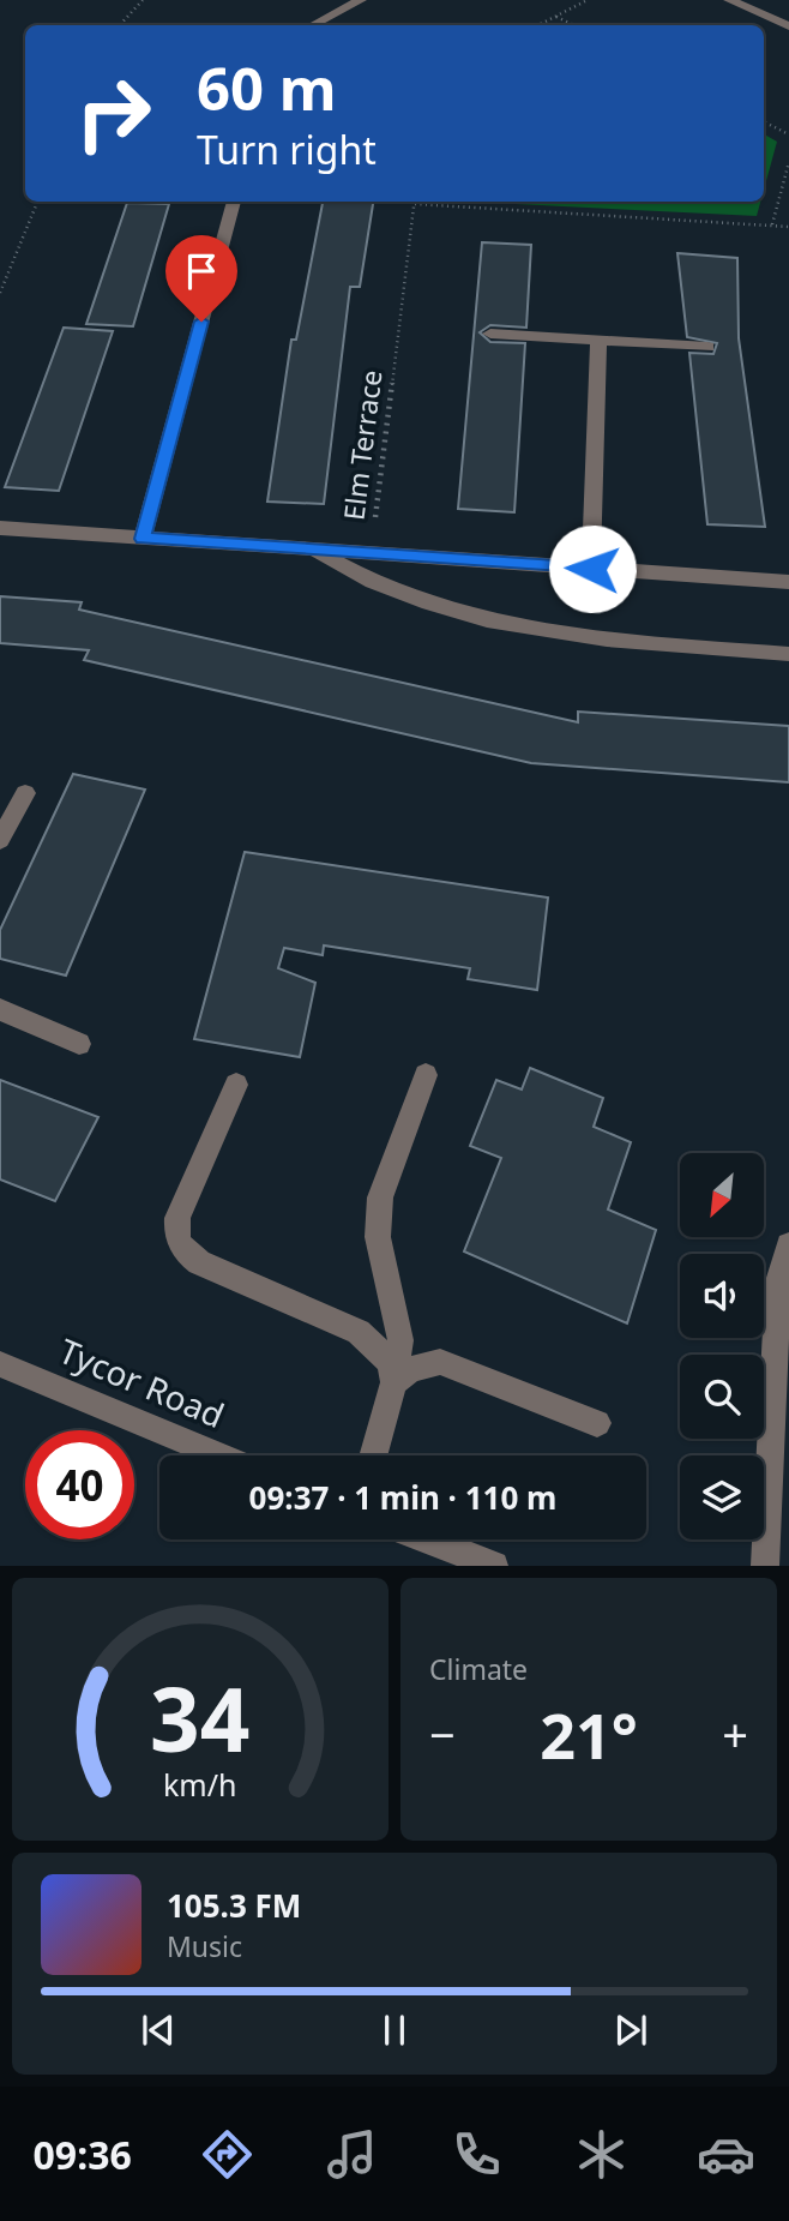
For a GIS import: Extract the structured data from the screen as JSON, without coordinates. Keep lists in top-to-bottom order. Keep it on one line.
{"streets":{"street":["Tycor Road"],"path":["Elm Terrace"]},"north":"bottom left","page":{"turn":["60 m","Turn right"],"limit":"40","trip":"09:37 · 1 min · 110 m","tile":"Climate","heat":["−","21°","+"],"song":["105.3 FM","Music"],"tabs":"09:36","gauge":["34","km/h"]}}
